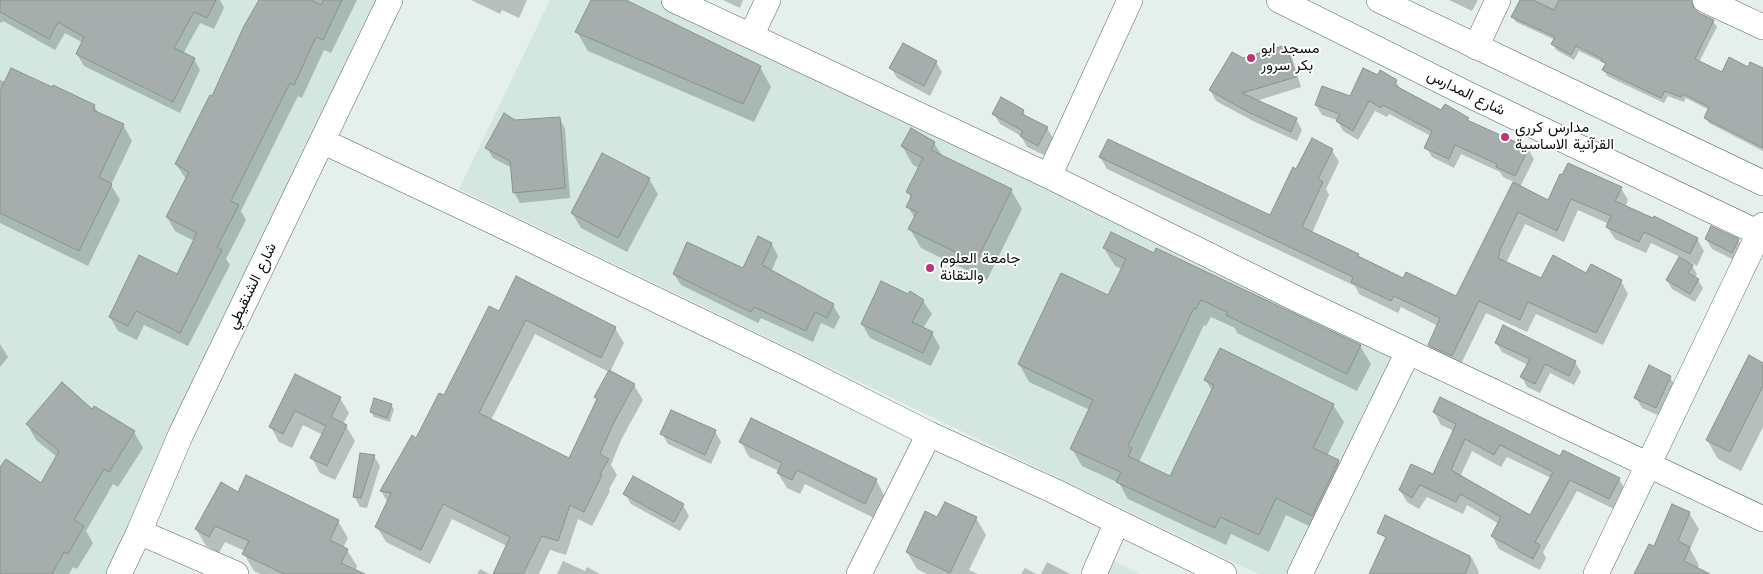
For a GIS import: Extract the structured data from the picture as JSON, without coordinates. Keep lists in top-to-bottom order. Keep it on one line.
{"streets":{"street":["شارع المدارس","شارع الشنقيطي"]},"places":["مسجد ابو بكر سرور","مدارس كرري القرآنية الاساسية","جامعة العلوم والتقانة"]}
